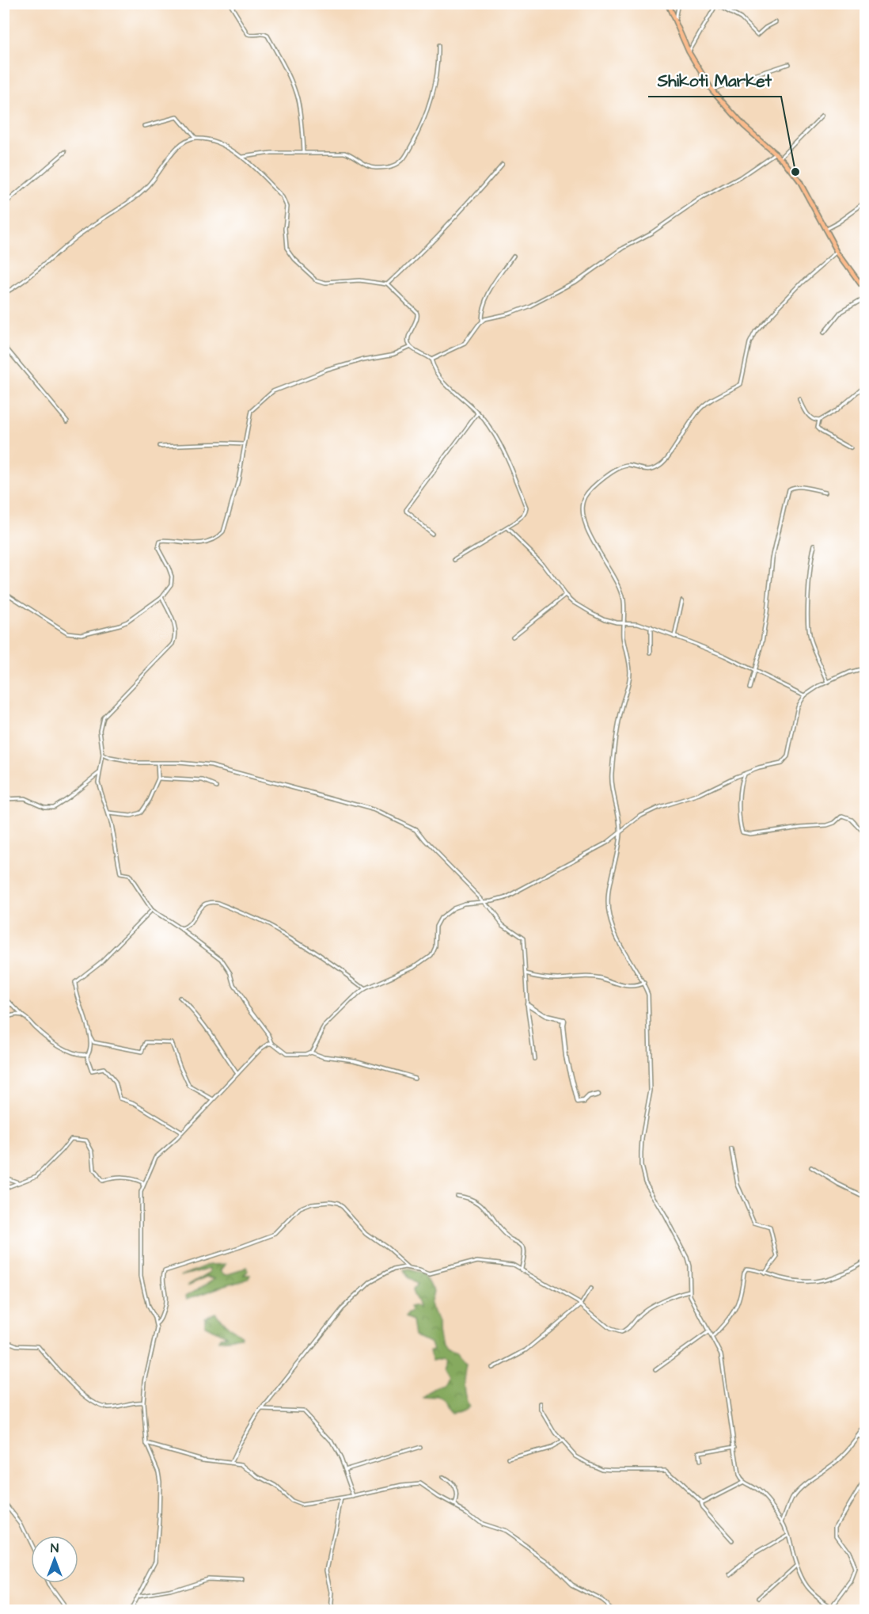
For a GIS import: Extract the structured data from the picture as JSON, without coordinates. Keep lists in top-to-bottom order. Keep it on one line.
{"places":["Shikoti Market"],"north":"top"}
